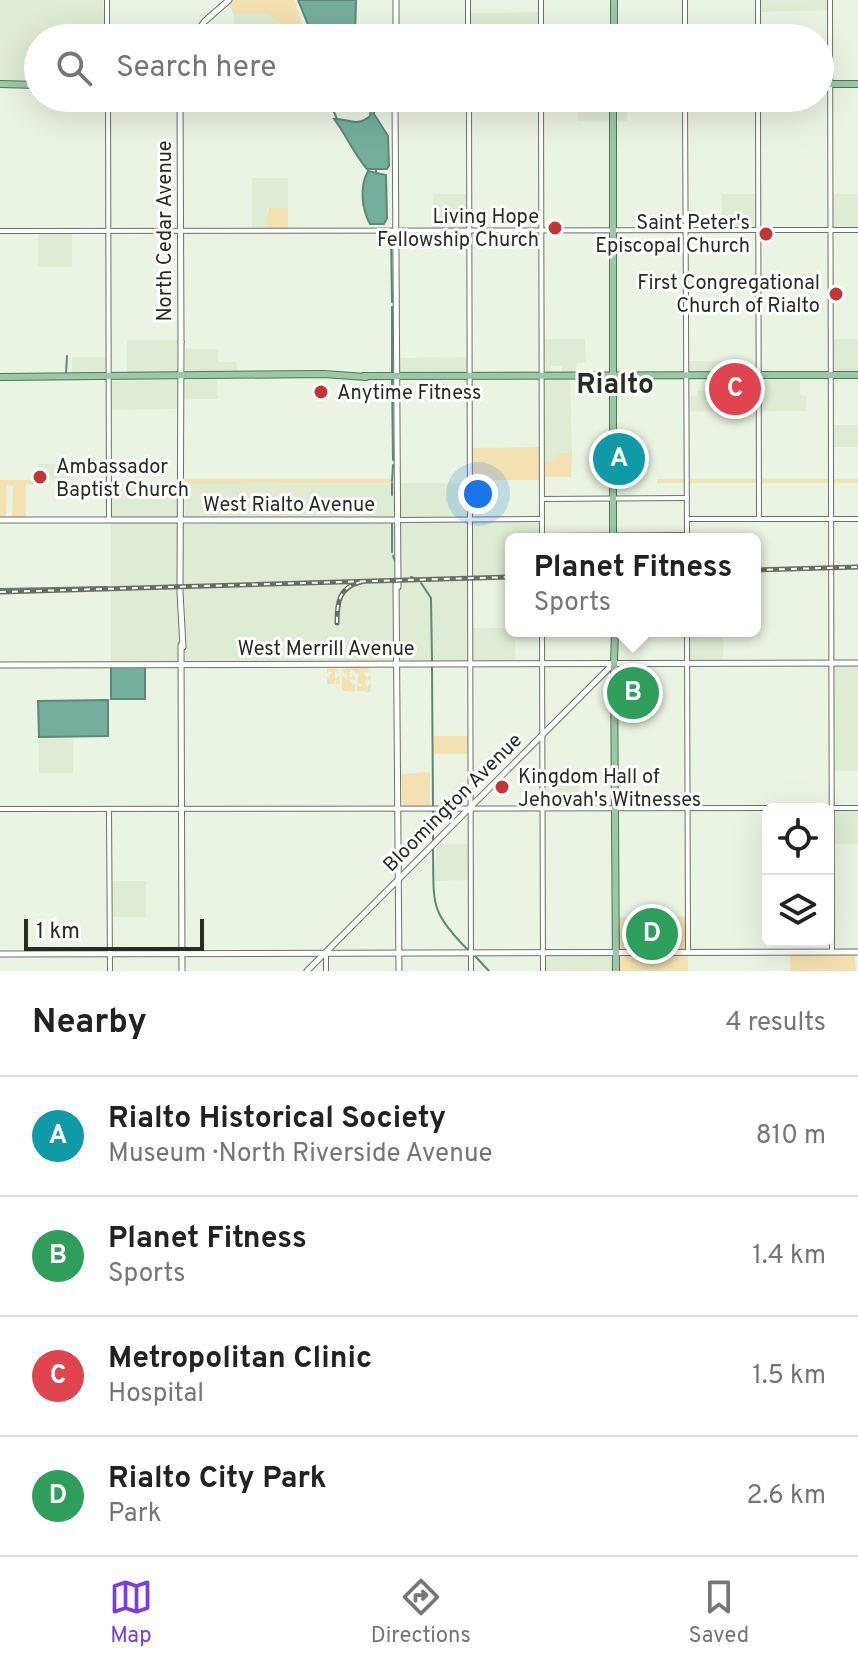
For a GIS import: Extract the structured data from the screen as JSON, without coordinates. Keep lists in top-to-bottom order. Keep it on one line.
{"streets":{"main road":["North Cedar Avenue","West Rialto Avenue","West Merrill Avenue","Bloomington Avenue"]},"crossings":[["North Cedar Avenue","West Rialto Avenue"],["North Cedar Avenue","West Merrill Avenue"],["West Merrill Avenue","Bloomington Avenue"]],"districts":["Rialto"],"places":["Living Hope Fellowship Church","Saint Peter's Episcopal Church","First Congregational Church of Rialto","Anytime Fitness","Ambassador Baptist Church","Kingdom Hall of Jehovah's Witnesses"],"scale_bar":"1 km","page":{"search":"Search here","pins":["C","A","B","D"],"popup":["Planet Fitness","Sports"],"scale":"1 km","heading":["Nearby","4 results"],"list":[{"mark":"A","name":"Rialto Historical Society","note":"Museum · North Riverside Avenue","value":"810 m"},{"mark":"B","name":"Planet Fitness","note":"Sports","value":"1.4 km"},{"mark":"C","name":"Metropolitan Clinic","note":"Hospital","value":"1.5 km"},{"mark":"D","name":"Rialto City Park","note":"Park","value":"2.6 km"}],"nav":["Map","Directions","Saved"]}}
